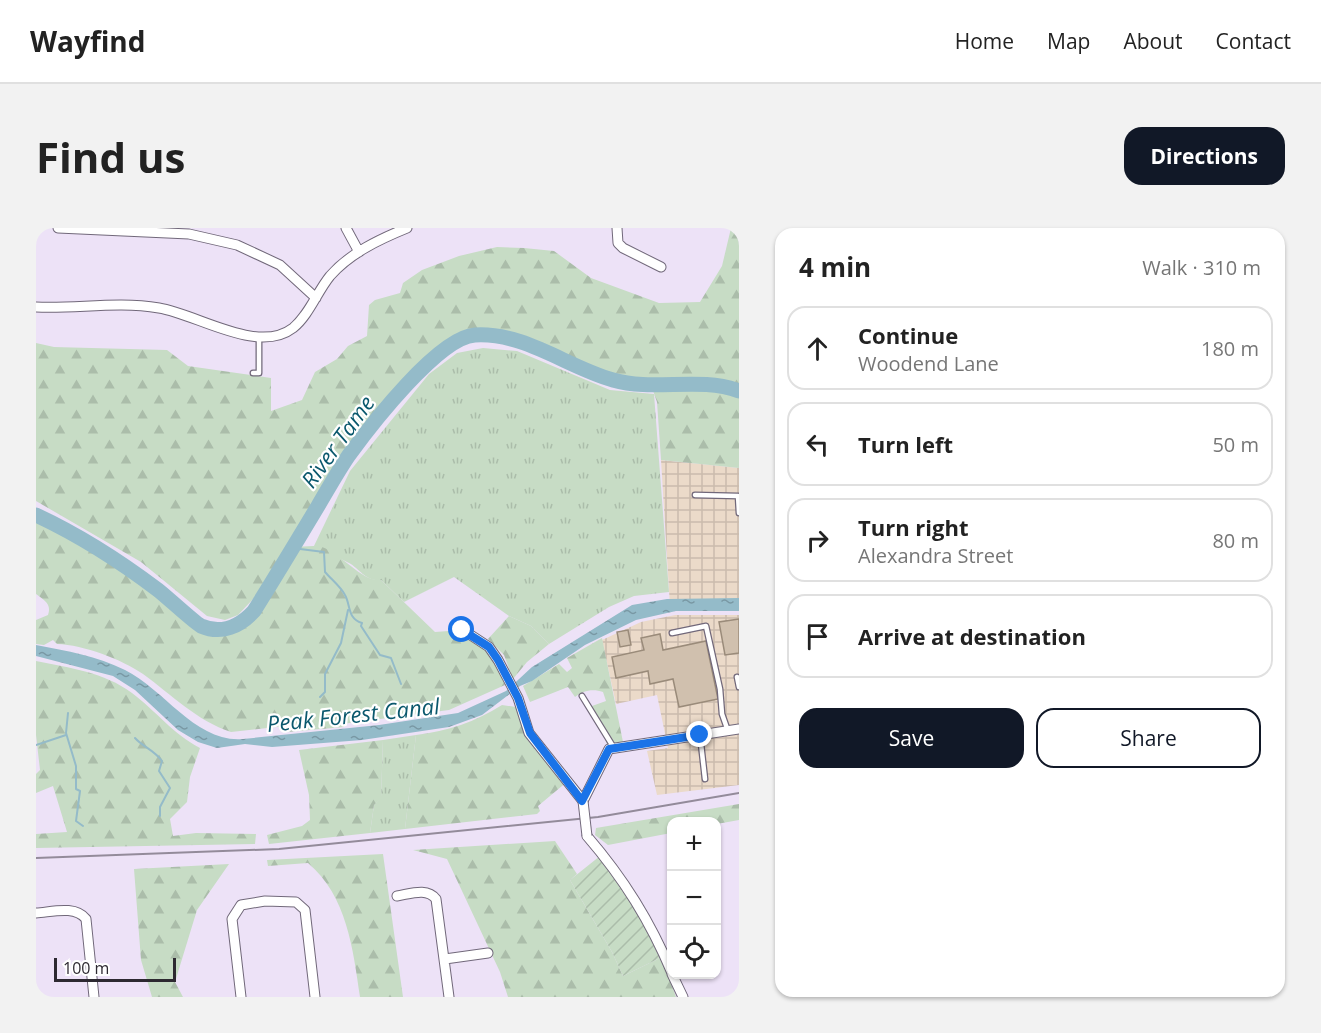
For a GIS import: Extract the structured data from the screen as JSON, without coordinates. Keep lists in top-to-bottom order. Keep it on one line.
{"water":["River Tame","Peak Forest Canal"],"scale_bar":"100 m","page":{"header":"Wayfind","nav":["Home","Map","About","Contact"],"buttons":["Directions",["Save","Share"]],"title":"Find us","heading":["4 min","Walk · 310 m"],"list":[["Continue","Woodend Lane","180 m"],["Turn left","50 m"],["Turn right","Alexandra Street","80 m"],"Arrive at destination"],"map_buttons":["+","−"],"scale":"100 m"}}
